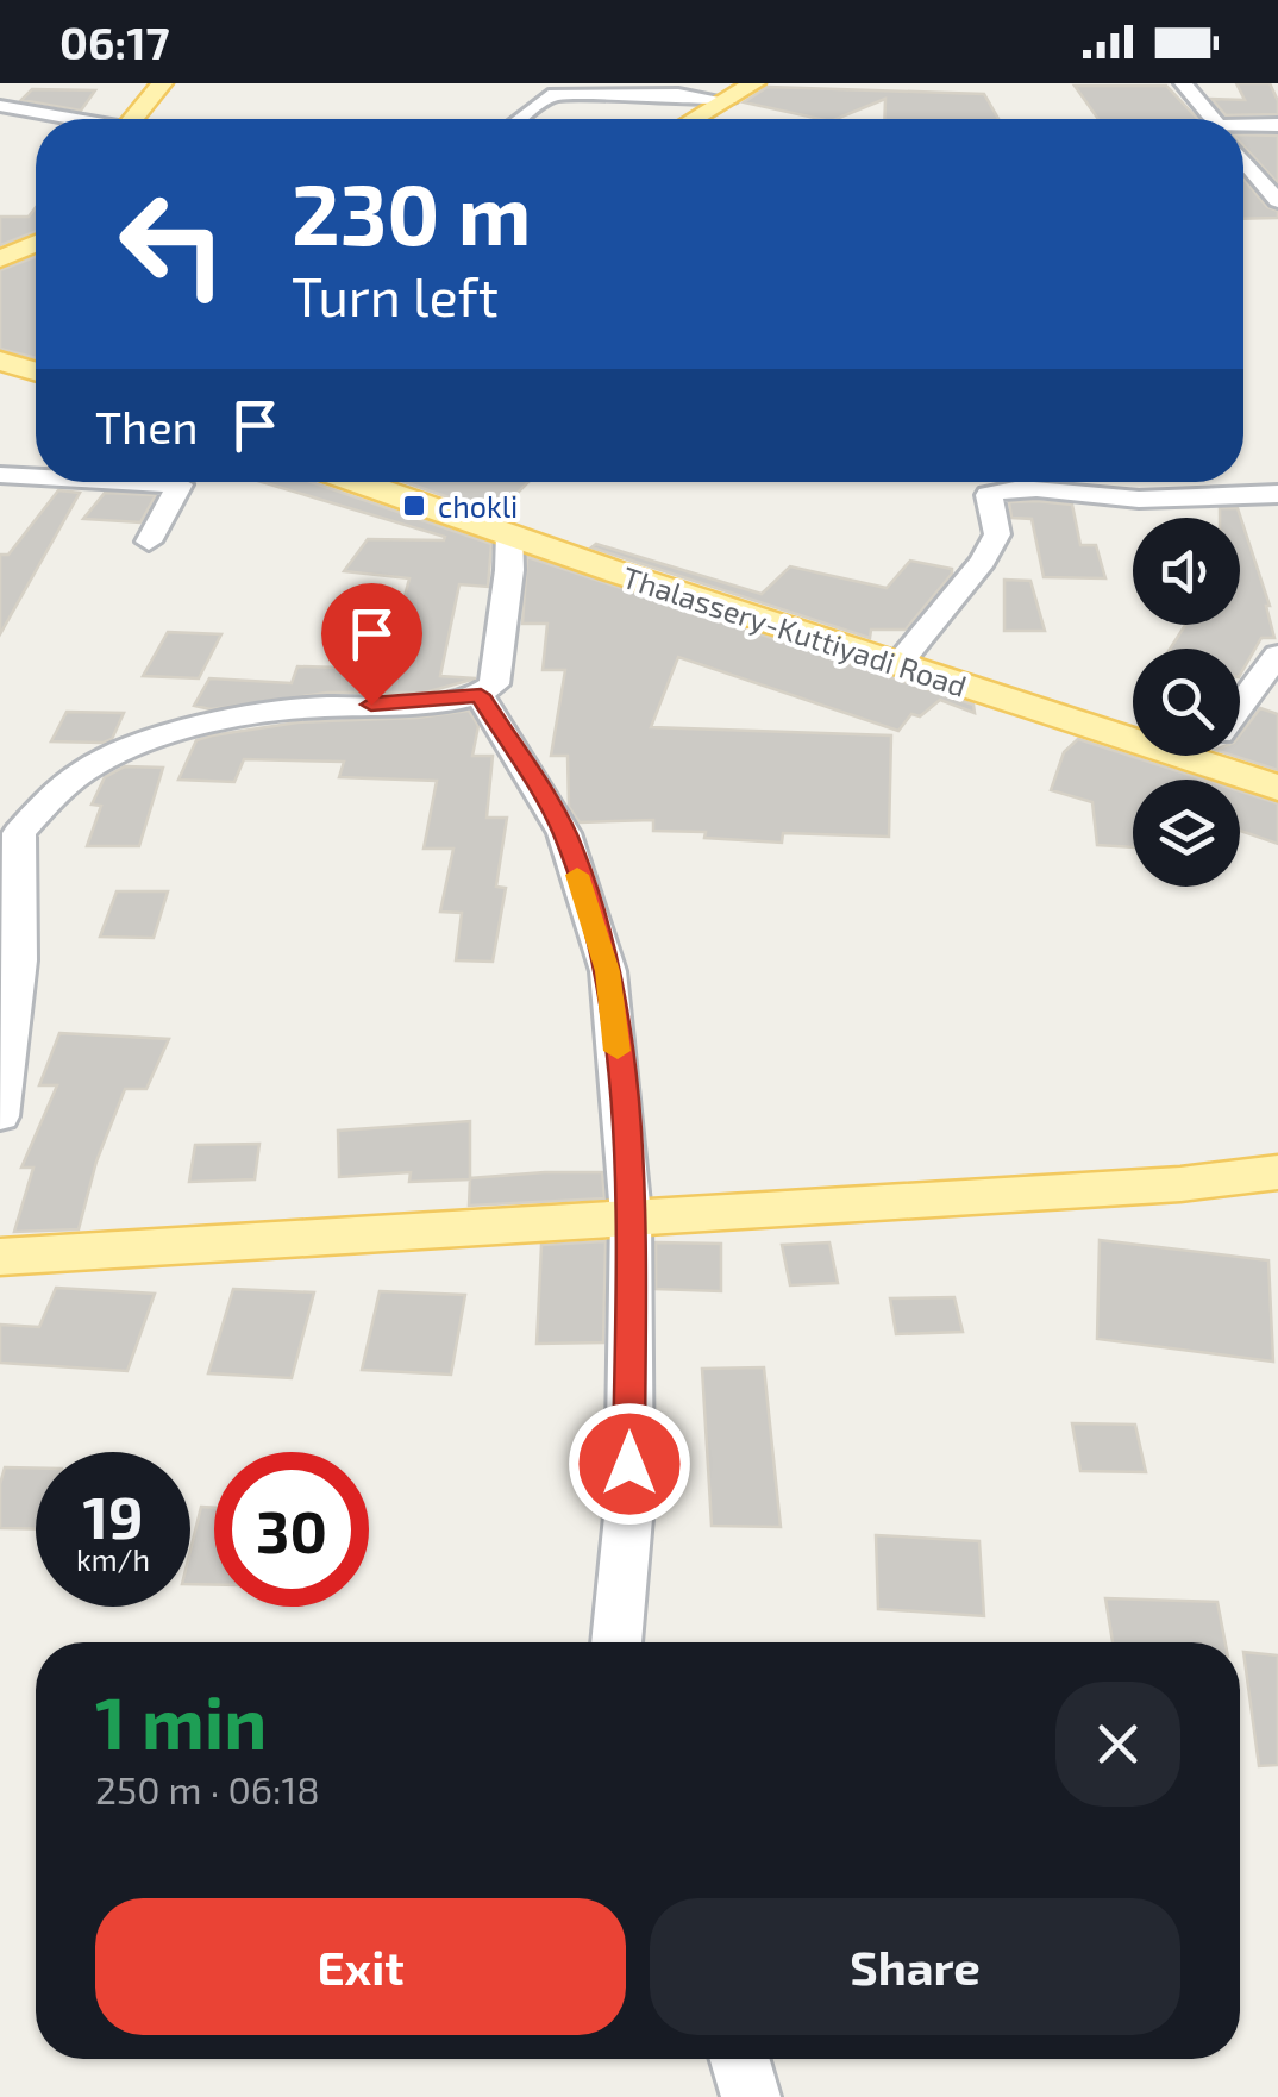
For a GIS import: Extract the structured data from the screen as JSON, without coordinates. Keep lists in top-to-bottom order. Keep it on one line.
{"streets":{"main road":["Thalassery-Kuttiyadi Road"]},"places":{"transit":["chokli"]},"page":{"status":"06:17","turn":["230 m","Turn left"],"then":"Then","speed":"19 km/h","limit":"30","heading":["1 min","250 m · 06:18"],"buttons":["Exit","Share"]}}
